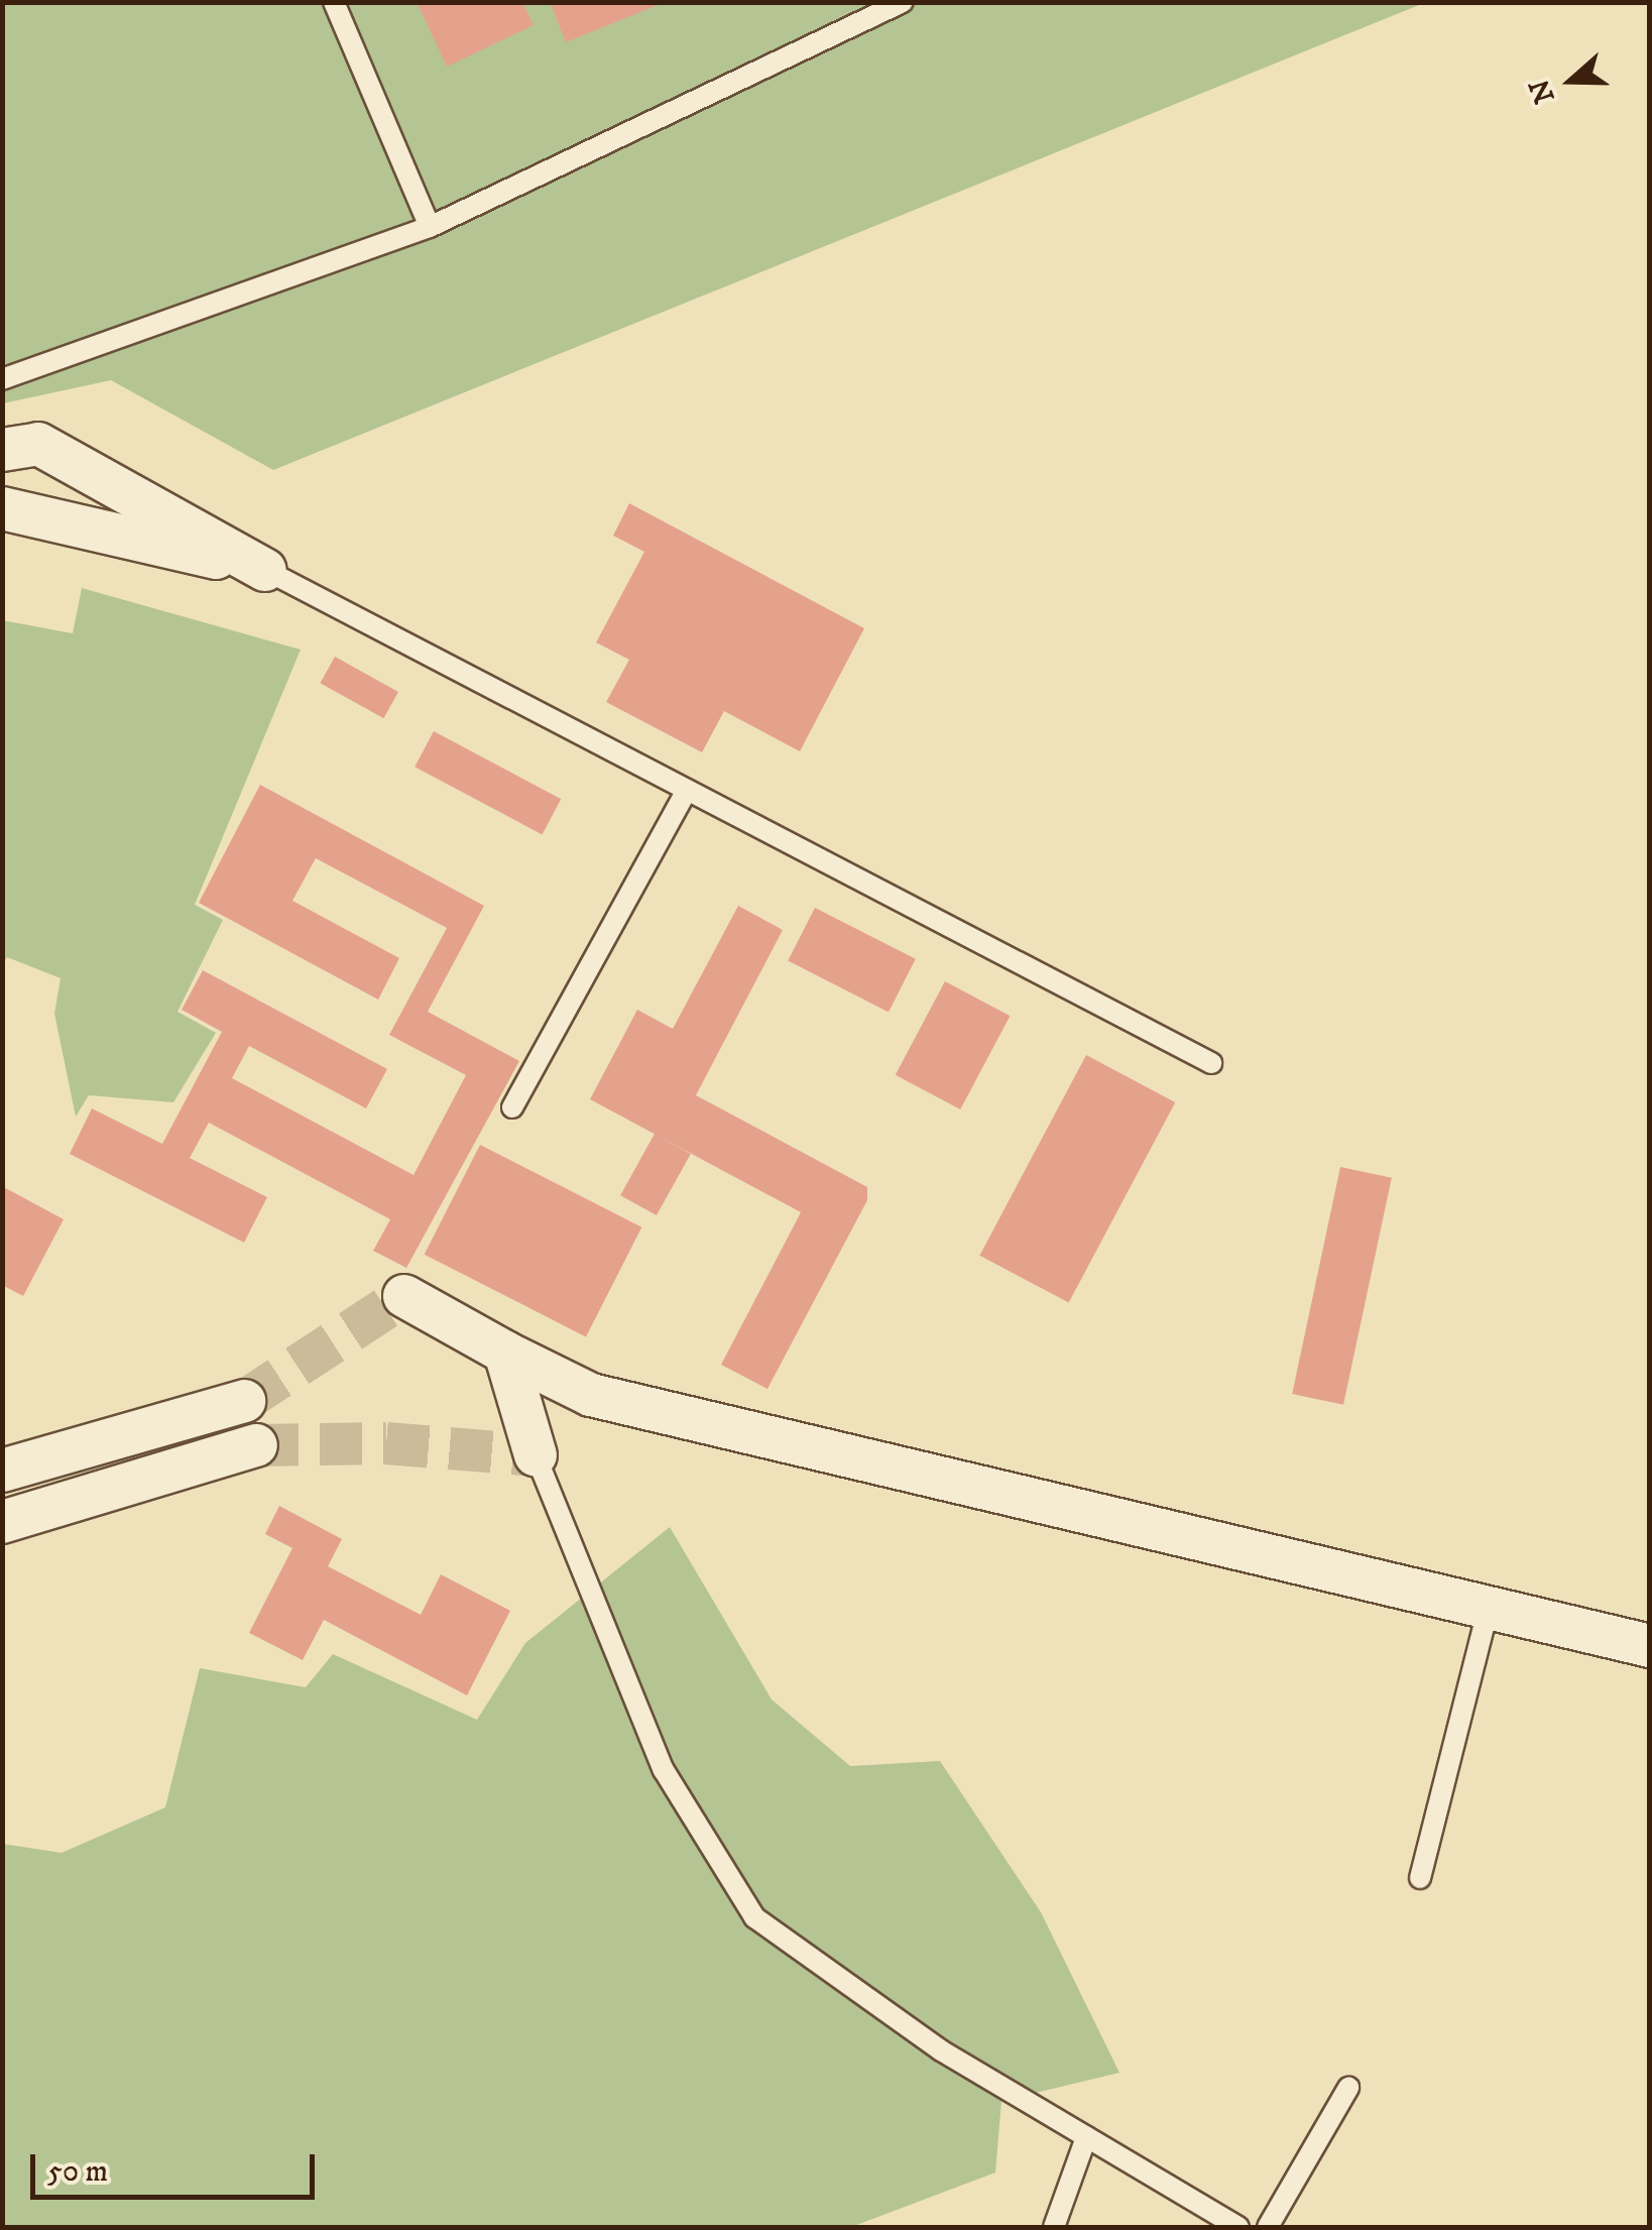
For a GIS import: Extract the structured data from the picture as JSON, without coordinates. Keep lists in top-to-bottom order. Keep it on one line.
{"scale_bar":"50 m","north":"left"}
